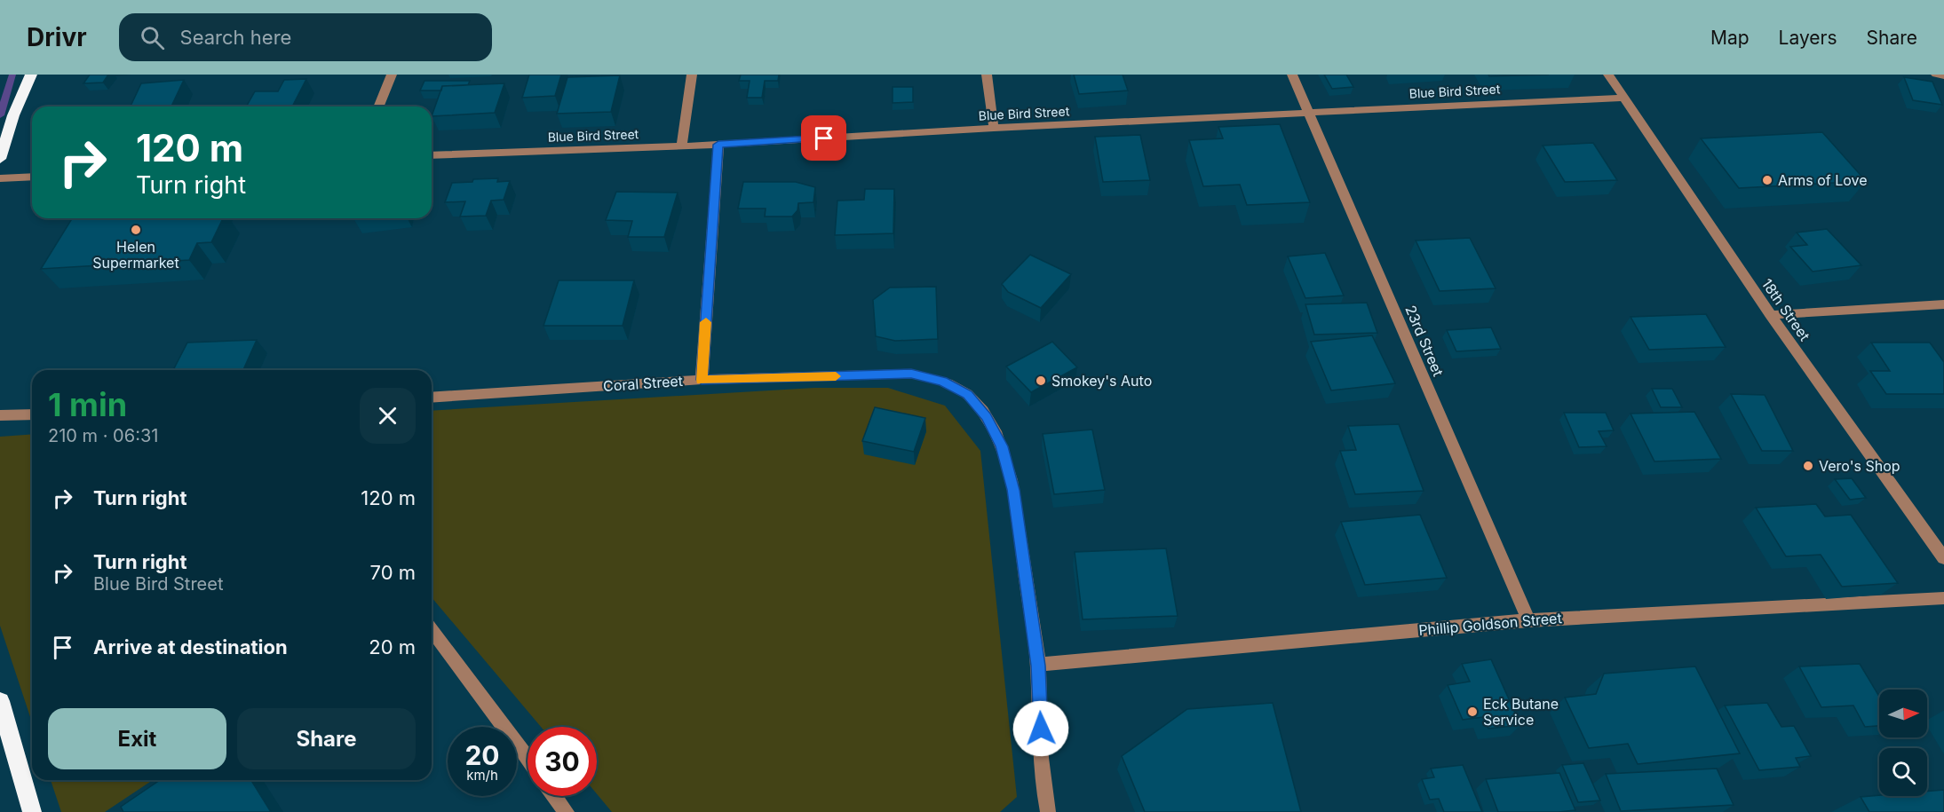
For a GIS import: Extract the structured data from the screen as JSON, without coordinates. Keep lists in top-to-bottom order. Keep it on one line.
{"streets":{"street":["Blue Bird Street","18th Street","23rd Street","Coral Street","Phillip Goldson Street"]},"crossings":[["Blue Bird Street","18th Street"],["Blue Bird Street","23rd Street"],["23rd Street","Phillip Goldson Street"],["Coral Street","Phillip Goldson Street"]],"places":["Arms of Love","Helen Supermarket","Smokey's Auto","Vero's Shop","Eck Butane Service"],"north":"right","page":{"header":"Drivr","search":"Search here","nav":["Map","Layers","Share"],"turn":["120 m","Turn right"],"heading":["1 min","210 m · 06:31"],"list":[{"name":"Turn right","value":"120 m"},{"name":"Turn right","note":"Blue Bird Street","value":"70 m"},{"name":"Arrive at destination","value":"20 m"}],"buttons":["Exit","Share"],"speed":"20 km/h","limit":"30"}}
